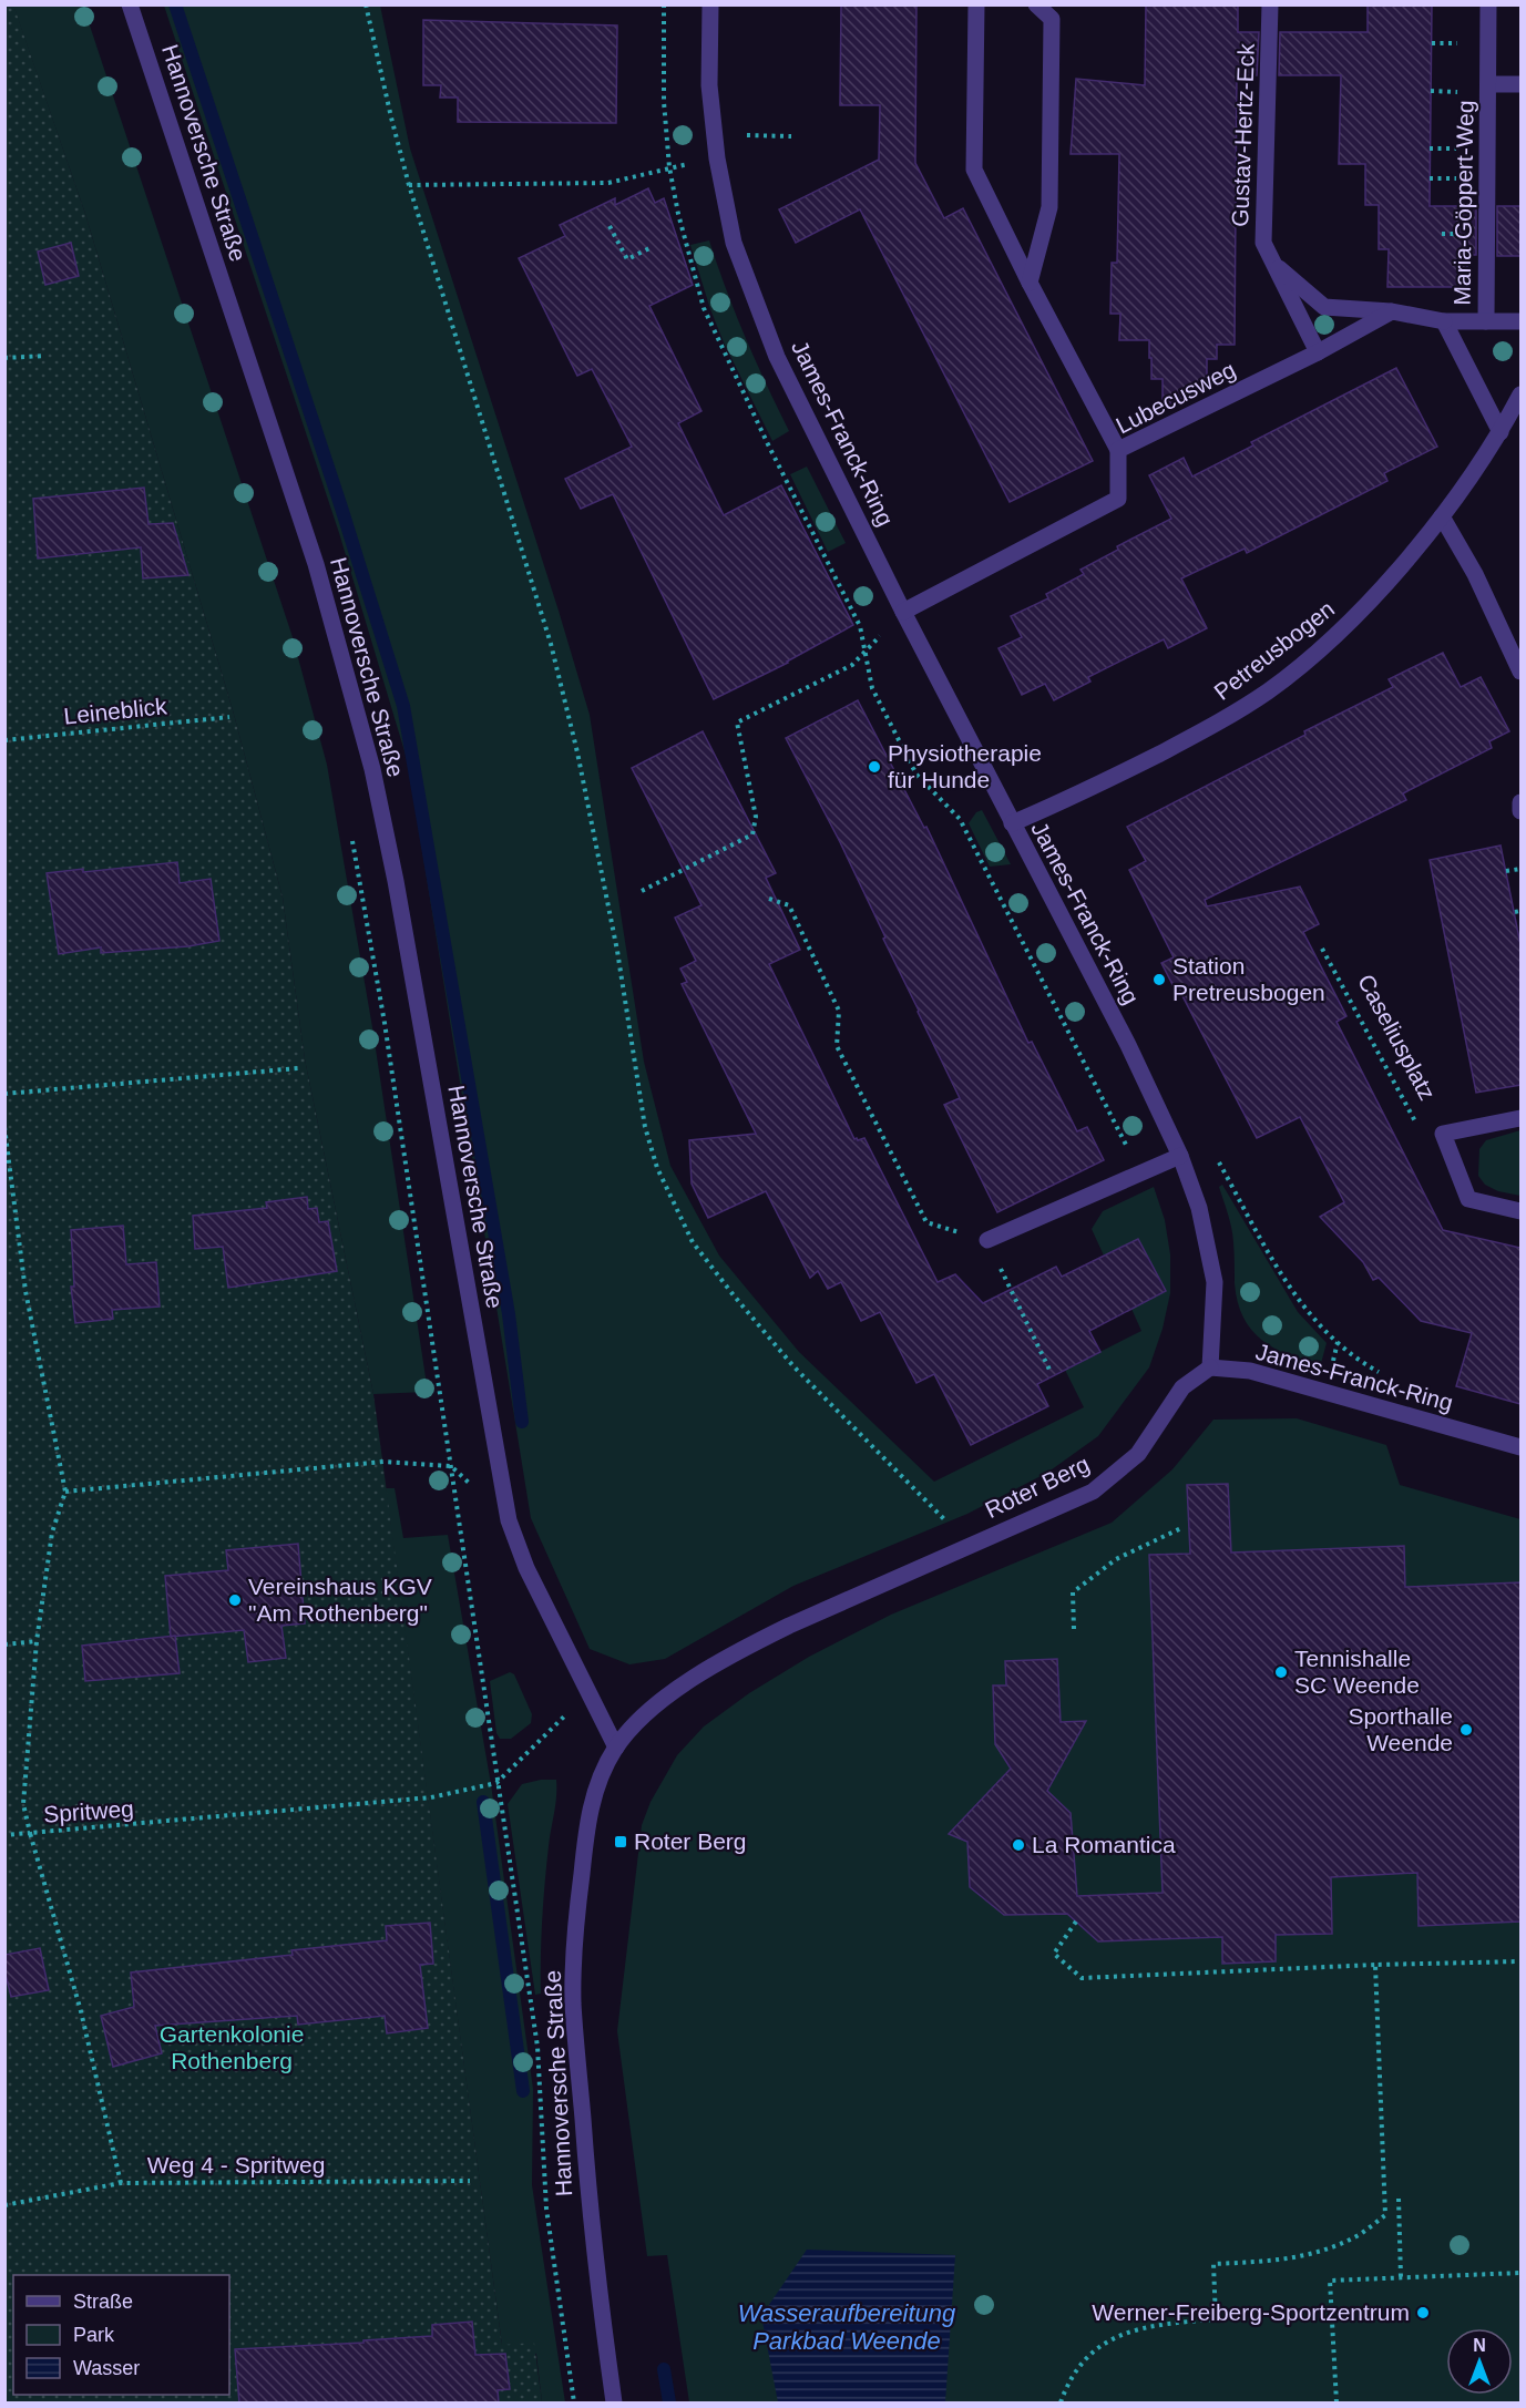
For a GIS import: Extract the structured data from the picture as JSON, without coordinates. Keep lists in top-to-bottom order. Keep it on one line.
{"streets":{"street":["Gustav-Hertz-Eck","Hannoversche Straße","Maria-Göppert-Weg","Lubecusweg","James-Franck-Ring","Petreusbogen","Roter Berg"],"path":["Leineblick","Caseliusplatz","Spritweg","Weg 4 - Spritweg"]},"crossings":[["Gustav-Hertz-Eck","Lubecusweg"],["Hannoversche Straße","Roter Berg"],["Lubecusweg","James-Franck-Ring"],["James-Franck-Ring","Petreusbogen"],["James-Franck-Ring","Roter Berg"],["Spritweg","Weg 4 - Spritweg"]],"water":["Wasseraufbereitung Parkbad Weende"],"parks":["Gartenkolonie Rothenberg"],"places":{"other":["Physiotherapie für Hunde","Station Pretreusbogen","Vereinshaus KGV \"Am Rothenberg\"","Tennishalle SC Weende","Sporthalle Weende","La Romantica","Werner-Freiberg-Sportzentrum"],"transit":["Roter Berg"]},"legend":["Straße","Park","Wasser"],"north":"top"}
